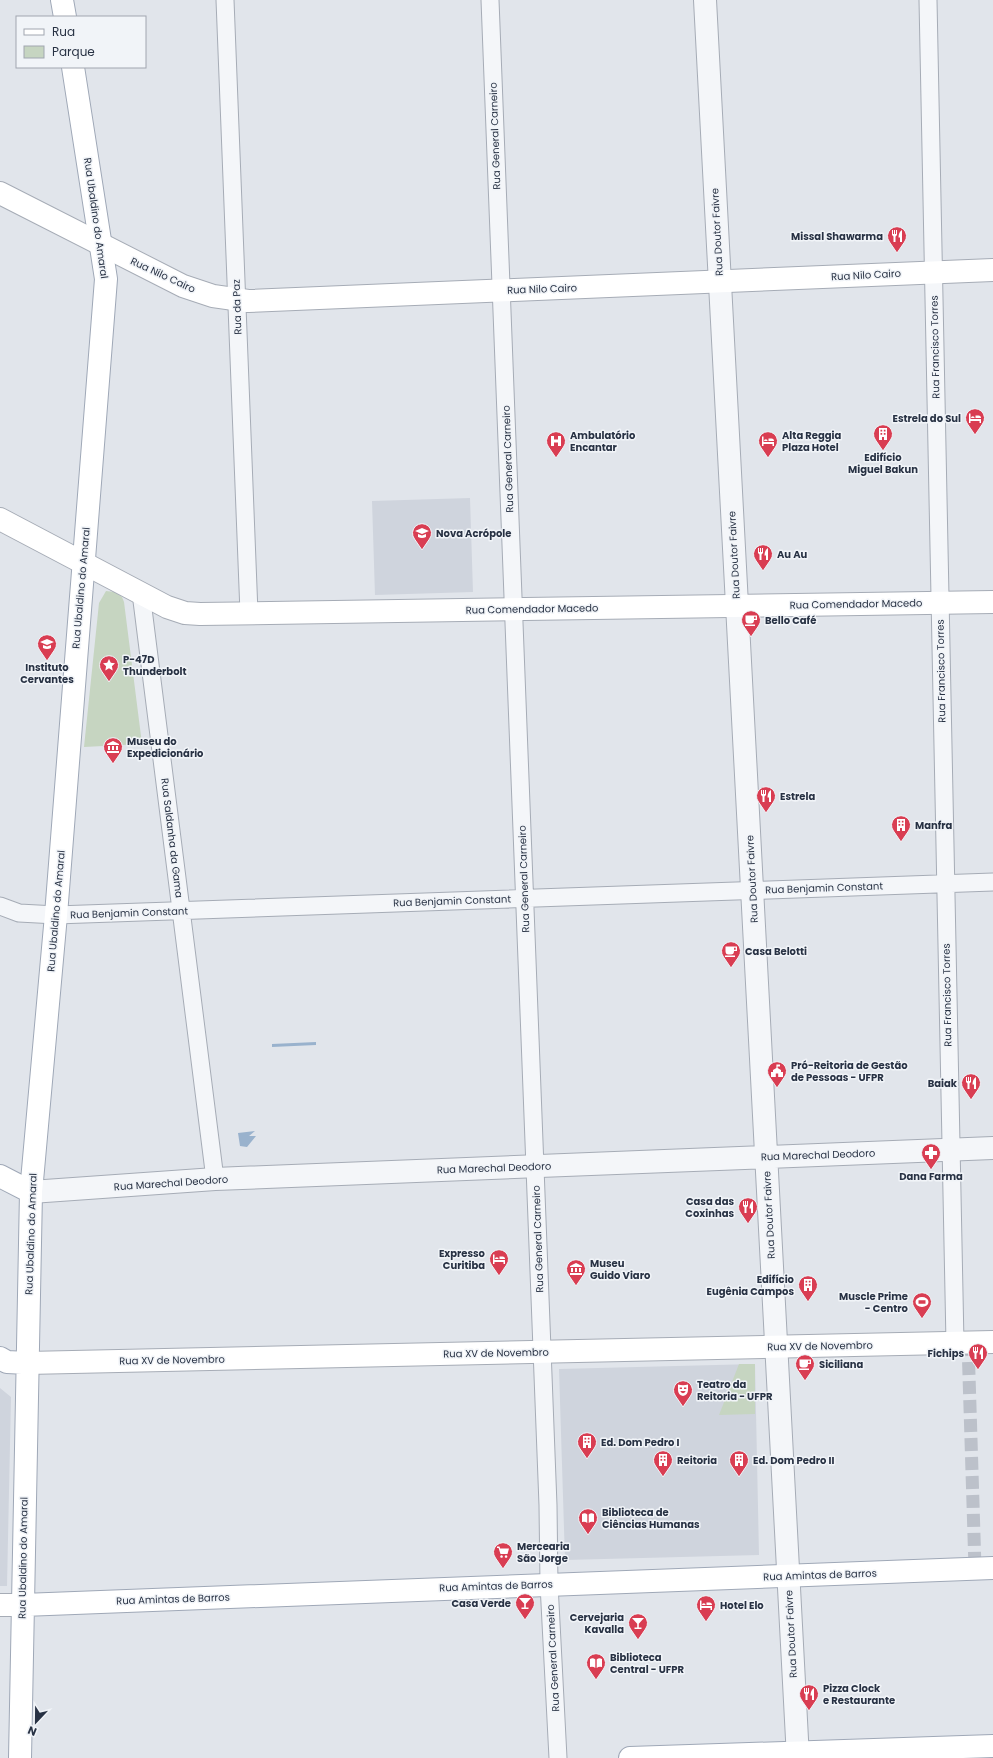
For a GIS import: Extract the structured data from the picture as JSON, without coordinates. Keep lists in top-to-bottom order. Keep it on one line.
{"streets":{"main road":["Rua Ubaldino do Amaral","Rua Nilo Cairo","Rua Comendador Macedo","Rua XV de Novembro","Rua Amintas de Barros"],"street":["Rua General Carneiro","Rua Doutor Faivre","Rua da Paz","Rua Francisco Torres","Rua Saldanha da Gama","Rua Benjamin Constant","Rua Marechal Deodoro"]},"crossings":[["Rua General Carneiro","Rua Nilo Cairo"],["Rua General Carneiro","Rua Comendador Macedo"],["Rua General Carneiro","Rua Benjamin Constant"],["Rua General Carneiro","Rua Marechal Deodoro"],["Rua General Carneiro","Rua XV de Novembro"],["Rua General Carneiro","Rua Amintas de Barros"],["Rua Ubaldino do Amaral","Rua Nilo Cairo"],["Rua Ubaldino do Amaral","Rua Comendador Macedo"],["Rua Ubaldino do Amaral","Rua Benjamin Constant"],["Rua Ubaldino do Amaral","Rua Marechal Deodoro"],["Rua Ubaldino do Amaral","Rua XV de Novembro"],["Rua Ubaldino do Amaral","Rua Amintas de Barros"],["Rua Doutor Faivre","Rua Nilo Cairo"],["Rua Doutor Faivre","Rua Comendador Macedo"],["Rua Doutor Faivre","Rua Benjamin Constant"],["Rua Doutor Faivre","Rua Marechal Deodoro"],["Rua Doutor Faivre","Rua XV de Novembro"],["Rua Doutor Faivre","Rua Amintas de Barros"],["Rua Nilo Cairo","Rua da Paz"],["Rua Nilo Cairo","Rua Francisco Torres"],["Rua da Paz","Rua Comendador Macedo"],["Rua Francisco Torres","Rua Comendador Macedo"],["Rua Francisco Torres","Rua Benjamin Constant"],["Rua Francisco Torres","Rua Marechal Deodoro"],["Rua Francisco Torres","Rua XV de Novembro"],["Rua Comendador Macedo","Rua Saldanha da Gama"],["Rua Saldanha da Gama","Rua Benjamin Constant"],["Rua Saldanha da Gama","Rua Marechal Deodoro"]],"places":{"restaurant":["Missal Shawarma","Au Au","Estrela","Baiak","Casa das Coxinhas","Fichips","Pizza Clock e Restaurante"],"hotel":["Estrela do Sul","Alta Reggia Plaza Hotel","Expresso Curitiba","Hotel Elo"],"building":["Edifício Miguel Bakun","Manfra","Edifício Eugênia Campos","Ed. Dom Pedro I","Reitoria","Ed. Dom Pedro II"],"hospital":["Ambulatório Encantar"],"school or university":["Nova Acrópole","Instituto Cervantes"],"cafe":["Bello Café","Casa Belotti","Siciliana"],"place":["P-47D Thunderbolt"],"museum":["Museu do Expedicionário","Museu Guido Viaro"],"public building":["Pró-Reitoria de Gestão de Pessoas - UFPR"],"pharmacy":["Dana Farma"],"sports":["Muscle Prime - Centro"],"theatre":["Teatro da Reitoria - UFPR"],"library":["Biblioteca de Ciências Humanas","Biblioteca Central - UFPR"],"supermarket":["Mercearia São Jorge"],"bar":["Casa Verde","Cervejaria Kavalla"]},"legend":["Rua","Parque"],"north":"bottom"}
